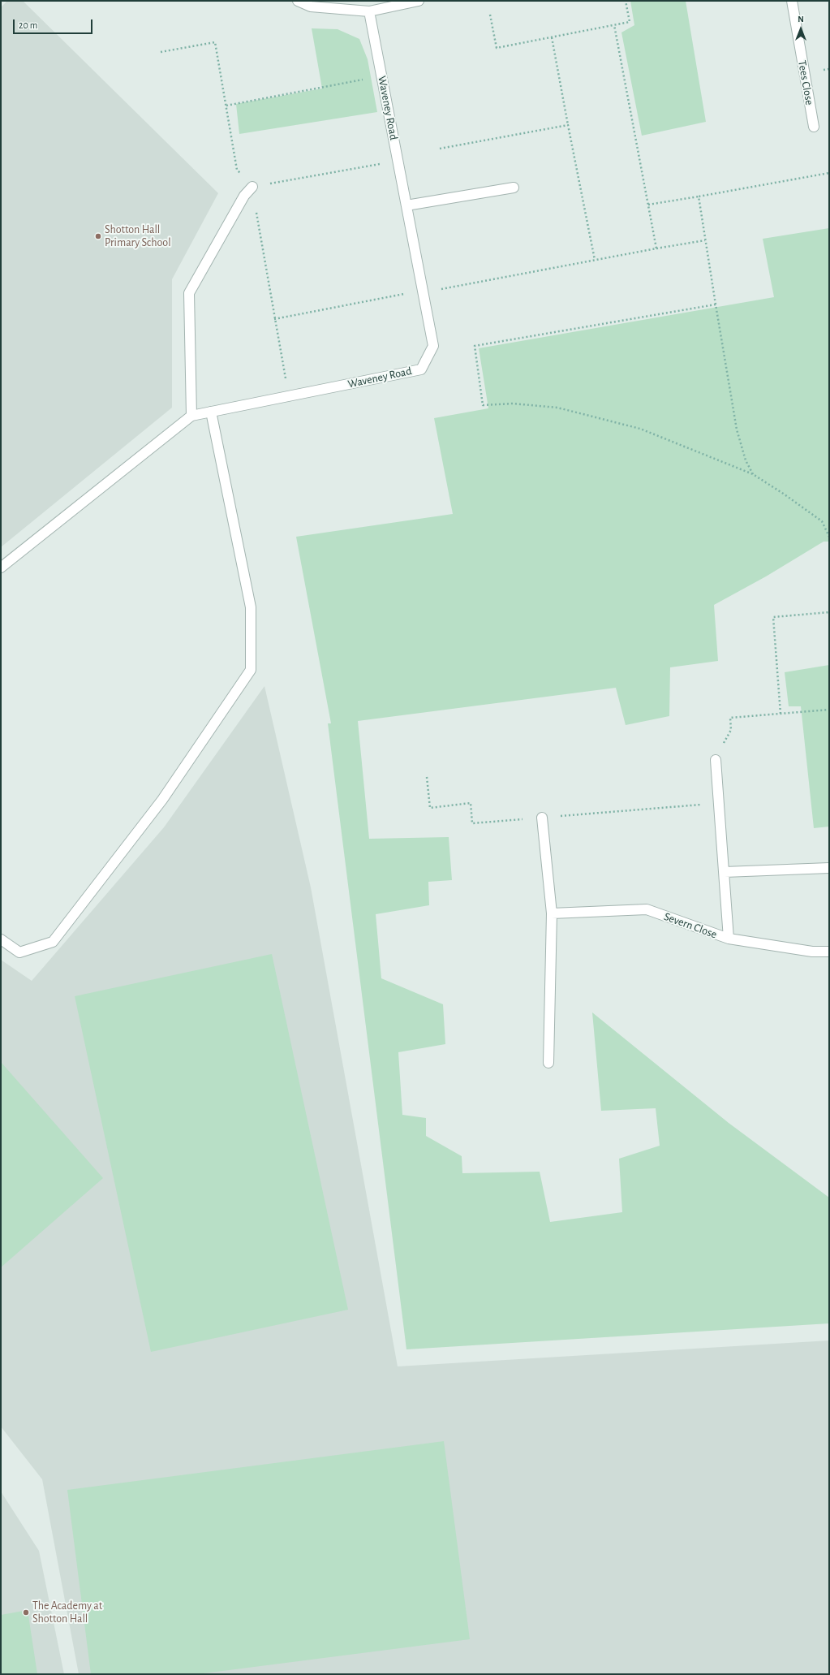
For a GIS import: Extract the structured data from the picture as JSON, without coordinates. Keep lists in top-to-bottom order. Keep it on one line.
{"streets":{"street":["Tees Close","Waveney Road","Severn Close"]},"places":["Shotton Hall Primary School","The Academy at Shotton Hall"],"scale_bar":"20 m","north":"top"}
